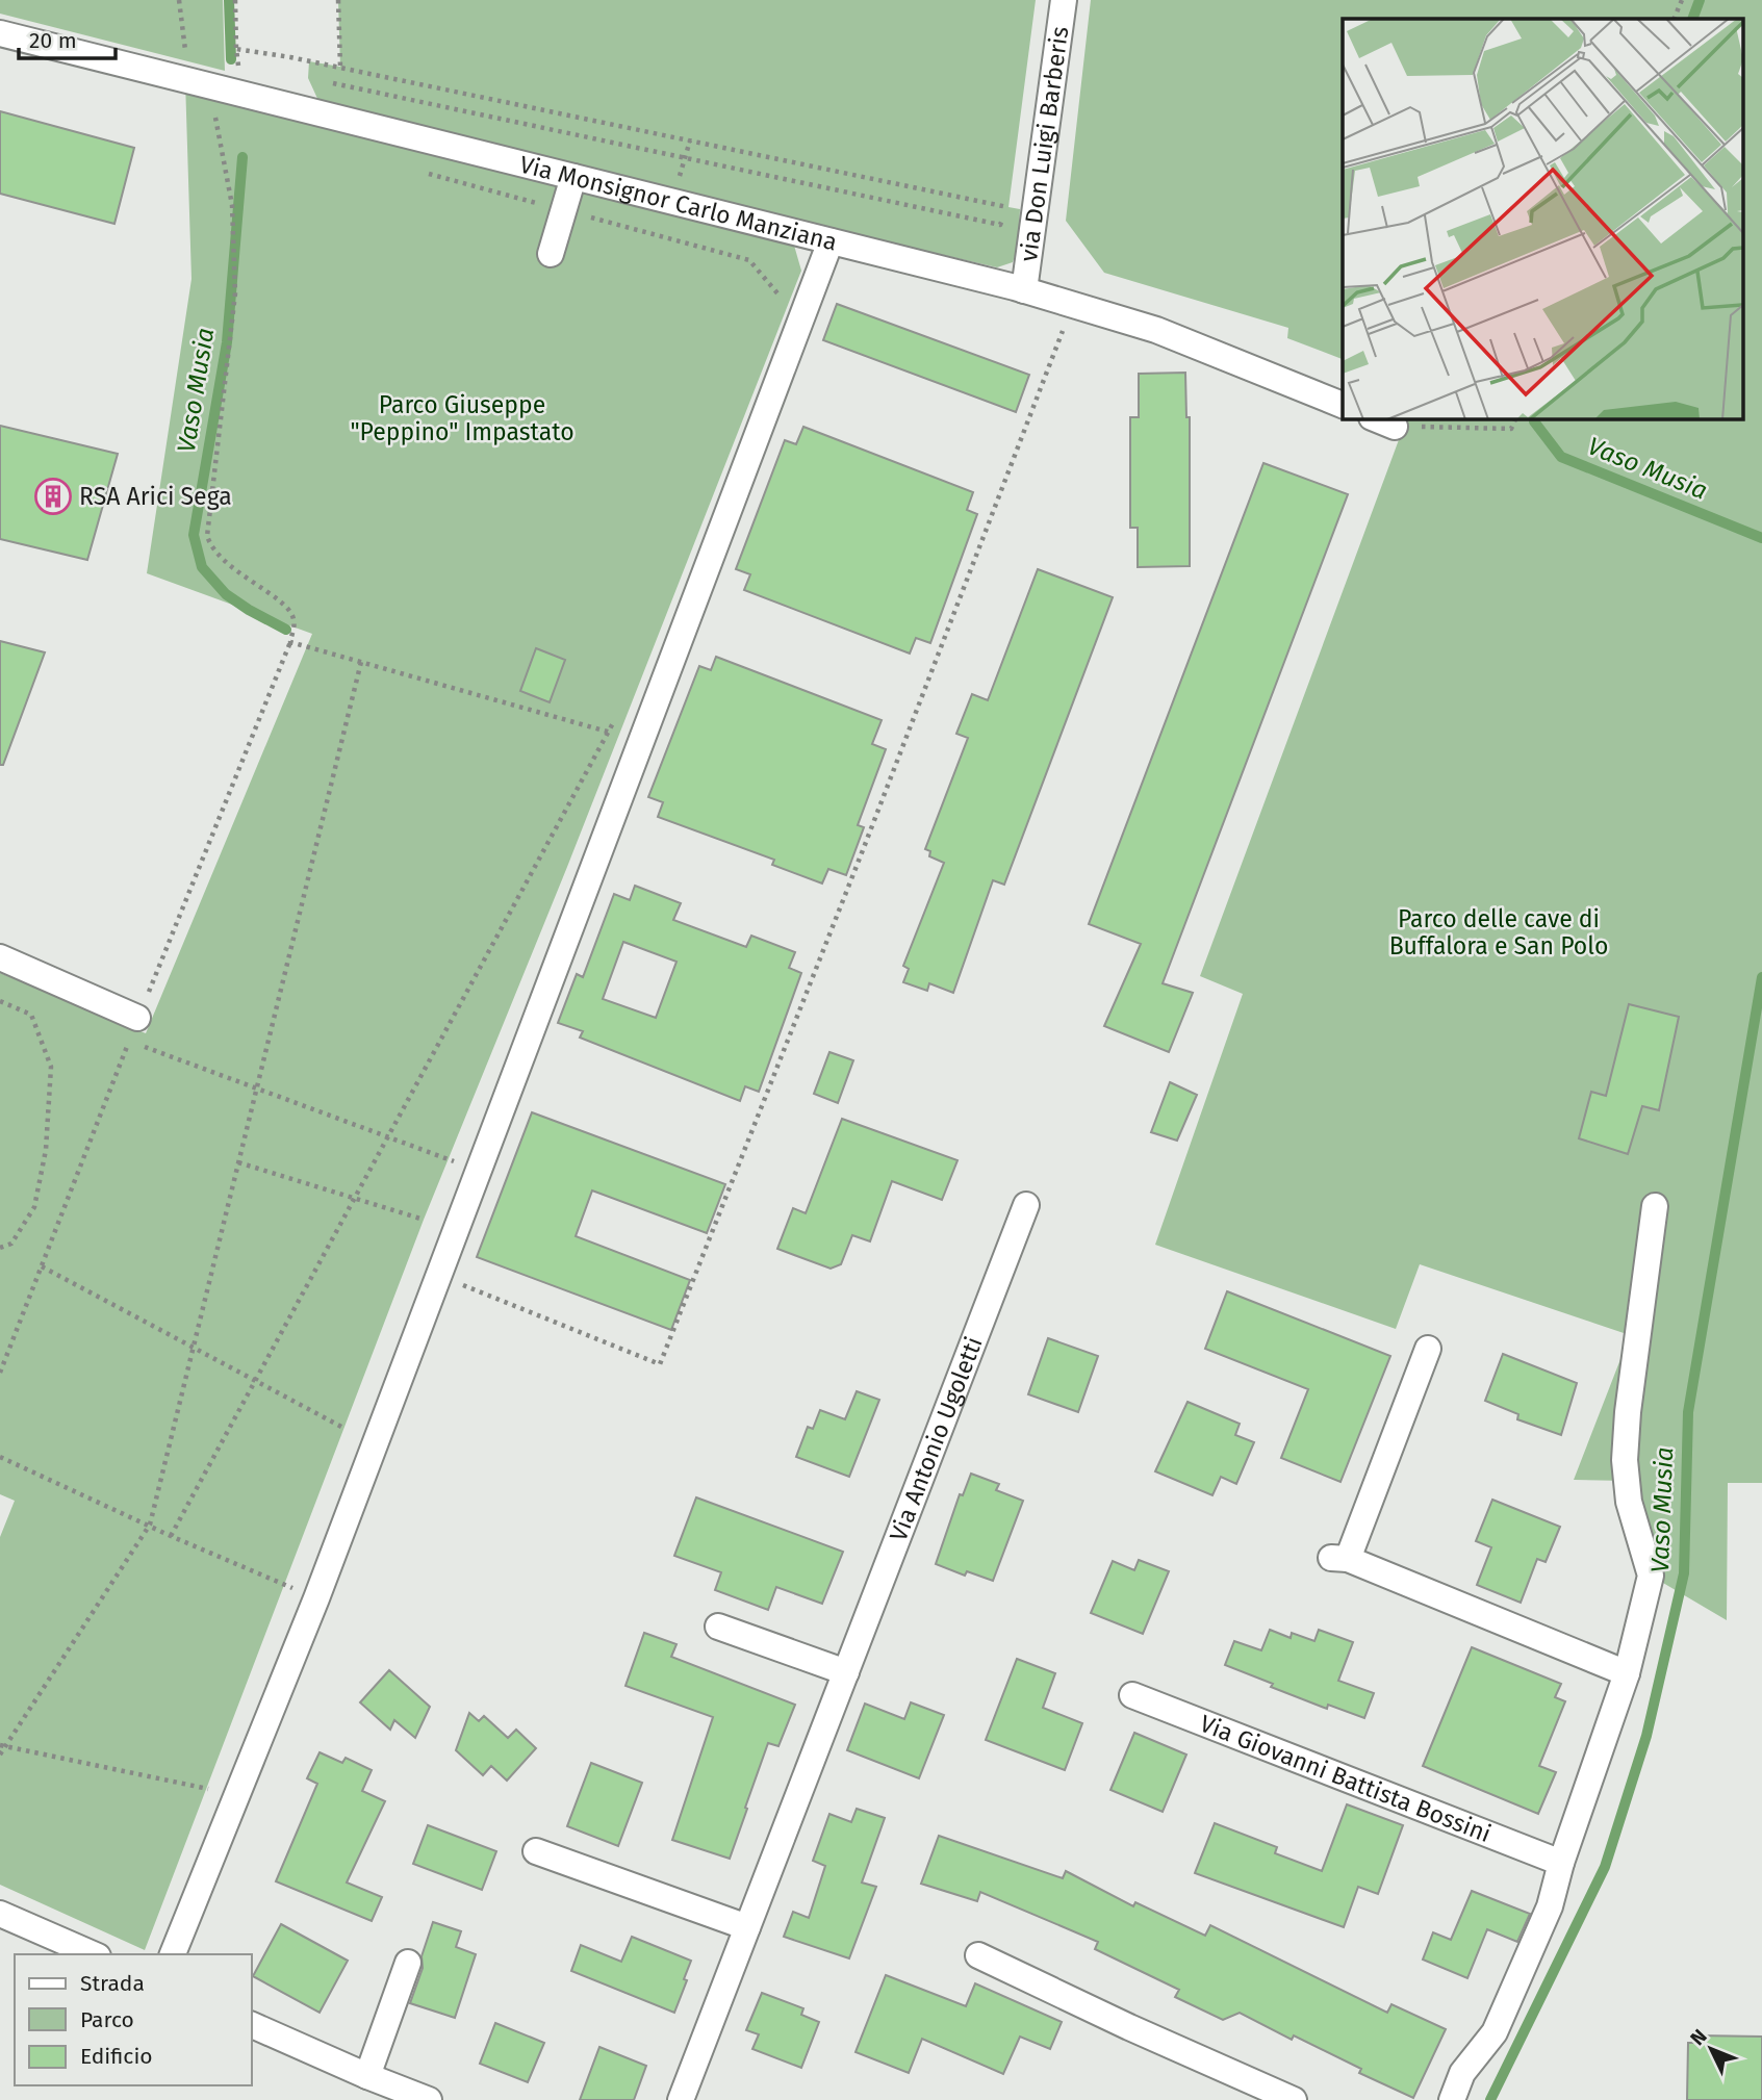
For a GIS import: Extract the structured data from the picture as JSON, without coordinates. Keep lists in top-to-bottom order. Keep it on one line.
{"streets":{"street":["via Don Luigi Barberis","Via Monsignor Carlo Manziana","Via Antonio Ugoletti","Via Giovanni Battista Bossini"]},"crossings":[["via Don Luigi Barberis","Via Monsignor Carlo Manziana"]],"water":["Vaso Musia"],"parks":["Parco Giuseppe \"Peppino\" Impastato","Parco delle cave di Buffalora e San Polo"],"places":{"building":["RSA Arici Sega"]},"legend":["Strada","Parco","Edificio"],"scale_bar":"20 m","north":"top left"}
